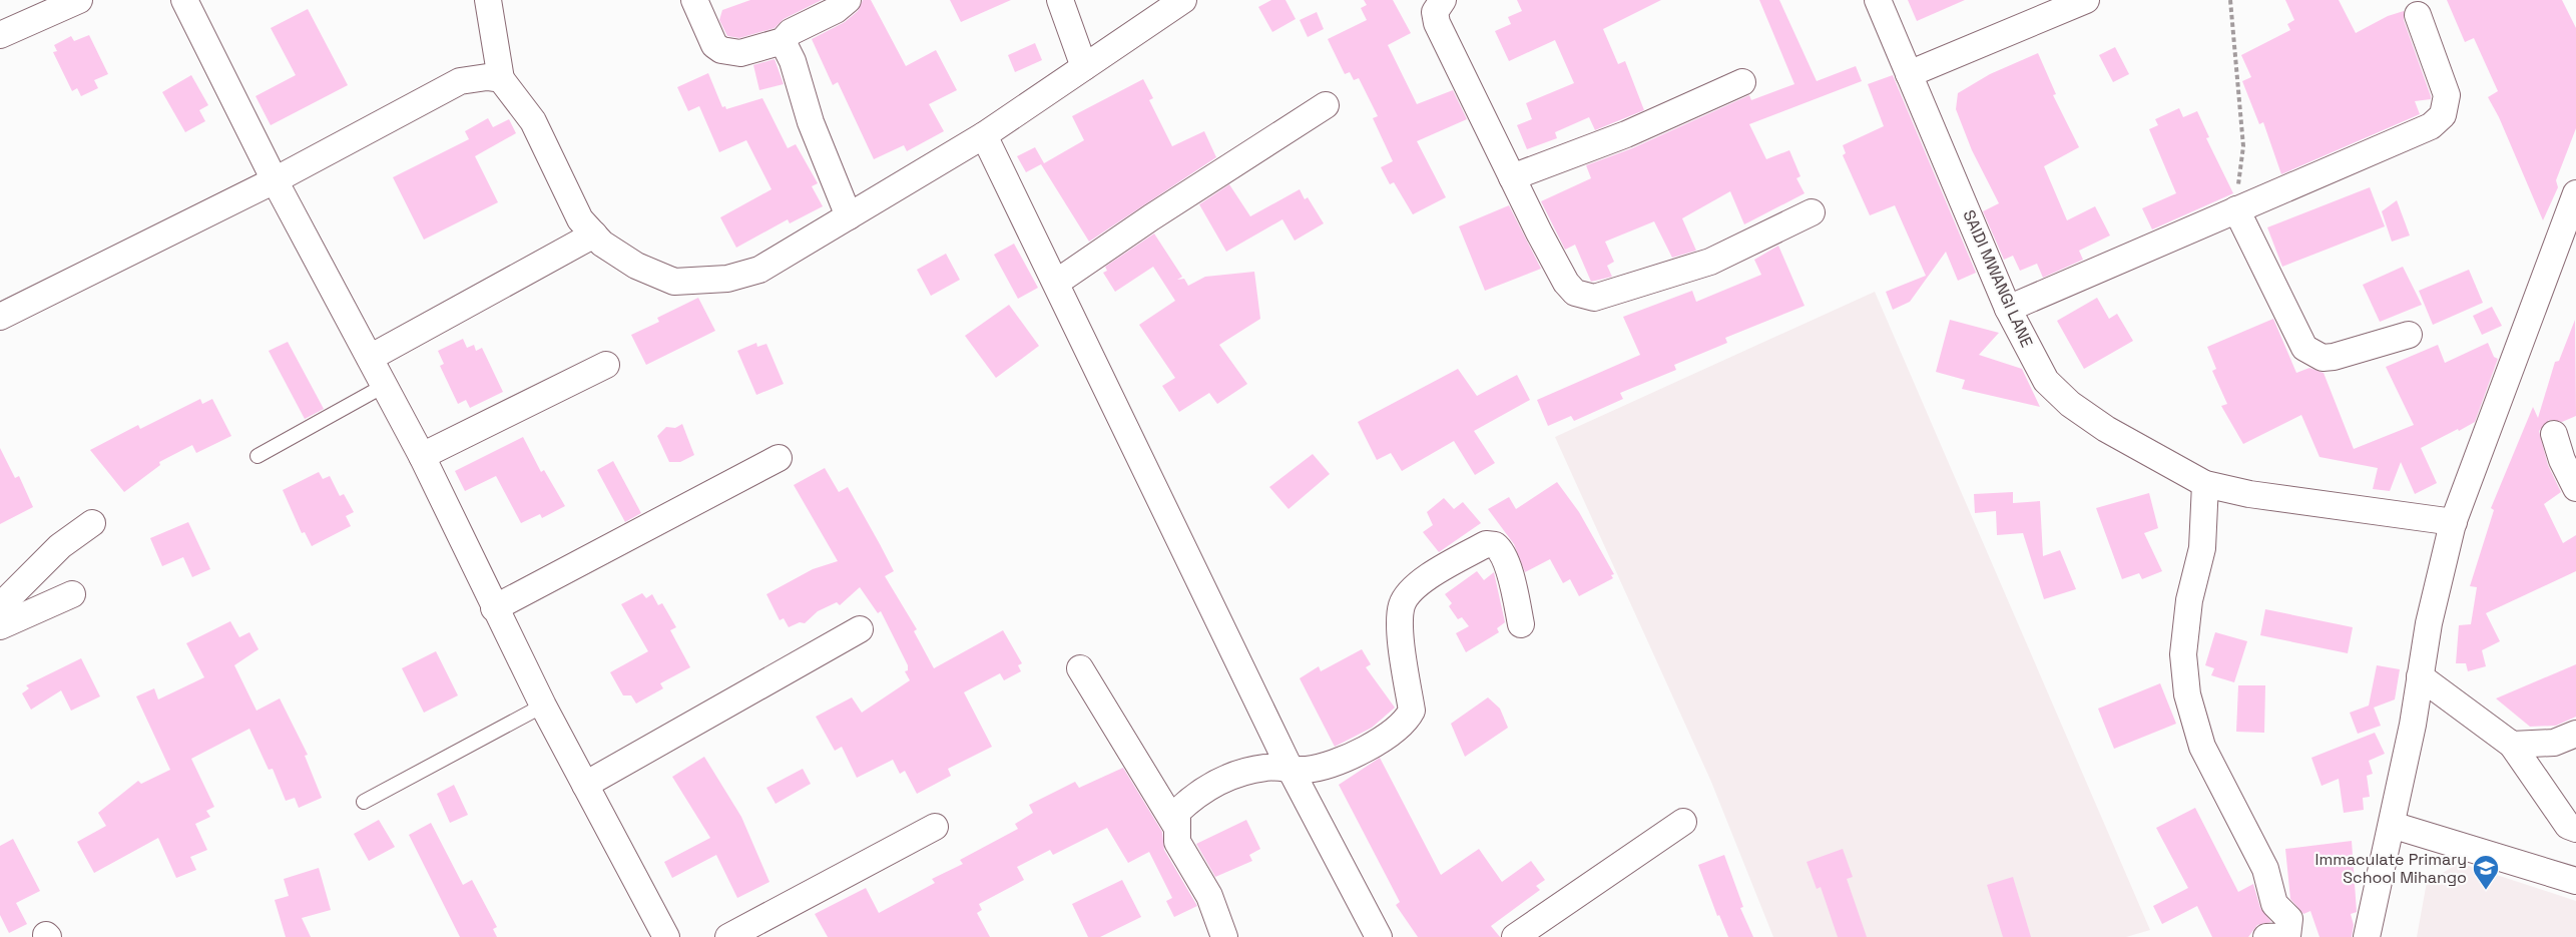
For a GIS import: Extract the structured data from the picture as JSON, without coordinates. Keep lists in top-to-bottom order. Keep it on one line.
{"streets":{"street":["SAIDI MWANGI LANE"]},"places":{"school or university":["Immaculate Primary School Mihango"]}}
